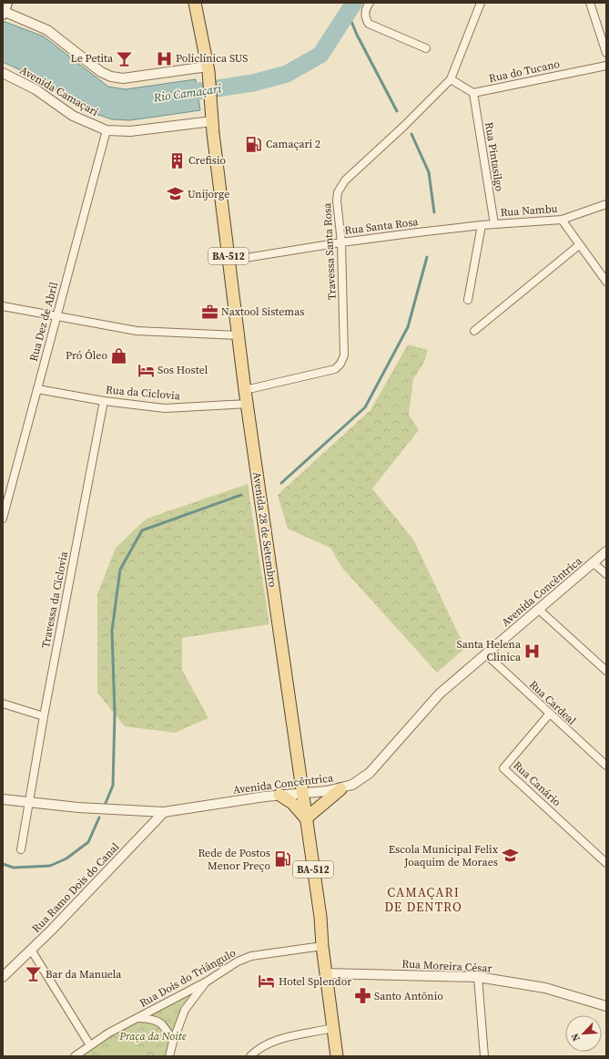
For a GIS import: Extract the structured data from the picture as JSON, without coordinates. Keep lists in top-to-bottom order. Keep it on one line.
{"streets":{"main road":["BA-512","Avenida 28 de Setembro"],"street":["Rua do Tucano","Avenida Camaçari","Rua Pintasilgo","Rua Nambu","Rua Santa Rosa","Travessa Santa Rosa","Rua Dez de Abril","Rua da Ciclovia","Avenida Concêntrica","Travessa da Ciclovia","Rua Cardeal","Rua Canário","Rua Ramo Dois do Canal","Rua Moreira César","Rua Dois do Triângulo"]},"crossings":[["Rua do Tucano","Rua Pintasilgo"],["Avenida Camaçari","Rua Dez de Abril"],["Avenida Camaçari","Avenida 28 de Setembro"],["Rua Pintasilgo","Rua Nambu"],["Rua Pintasilgo","Rua Santa Rosa"],["Rua Nambu","Rua Santa Rosa"],["Rua Santa Rosa","Travessa Santa Rosa"],["Rua Santa Rosa","Avenida 28 de Setembro"],["Travessa Santa Rosa","Avenida 28 de Setembro"],["Rua Dez de Abril","Rua da Ciclovia"],["Rua da Ciclovia","Avenida 28 de Setembro"],["Rua da Ciclovia","Travessa da Ciclovia"],["Avenida 28 de Setembro","Avenida Concêntrica"],["Avenida 28 de Setembro","Rua Moreira César"],["Avenida 28 de Setembro","Rua Dois do Triângulo"],["Avenida Concêntrica","Travessa da Ciclovia"],["Avenida Concêntrica","Rua Cardeal"],["Avenida Concêntrica","Rua Ramo Dois do Canal"],["Rua Cardeal","Rua Canário"]],"districts":["CAMAÇARI DE DENTRO"],"water":["Rio Camaçari"],"parks":["Praça da Noite"],"places":{"bar":["Le Petita","Bar da Manuela"],"hospital":["Policlínica SUS","Santa Helena Clinica"],"fuel station":["Camaçari 2","Rede de Postos Menor Preço"],"building":["Crefisio"],"school or university":["Unijorge","Escola Municipal Felix Joaquim de Moraes"],"office":["Naxtool Sistemas"],"shop":["Pró Óleo"],"hotel":["Sos Hostel","Hotel Splendor"],"pharmacy":["Santo Antônio"]},"north":"bottom left"}
